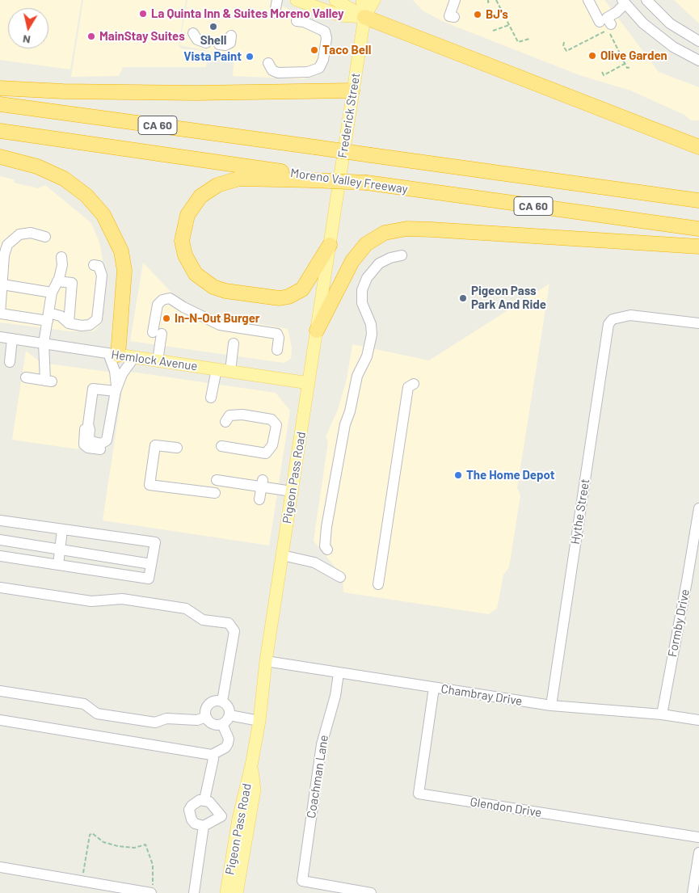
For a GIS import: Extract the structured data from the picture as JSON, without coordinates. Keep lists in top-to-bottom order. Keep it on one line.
{"streets":{"highway":["CA 60","Moreno Valley Freeway"],"main road":["Frederick Street","Hemlock Avenue","Pigeon Pass Road"],"street":["Hythe Street","Formby Drive","Chambray Drive","Coachman Lane","Glendon Drive"]},"crossings":[["Frederick Street","Pigeon Pass Road"],["Hemlock Avenue","Pigeon Pass Road"],["Pigeon Pass Road","Chambray Drive"],["Hythe Street","Chambray Drive"],["Formby Drive","Chambray Drive"],["Chambray Drive","Coachman Lane"],["Chambray Drive","Glendon Drive"]],"places":["La Quinta Inn & Suites Moreno Valley","BJ's","Shell","MainStay Suites","Taco Bell","Olive Garden","Vista Paint","Pigeon Pass Park And Ride","In-N-Out Burger","The Home Depot"],"north":"bottom"}
